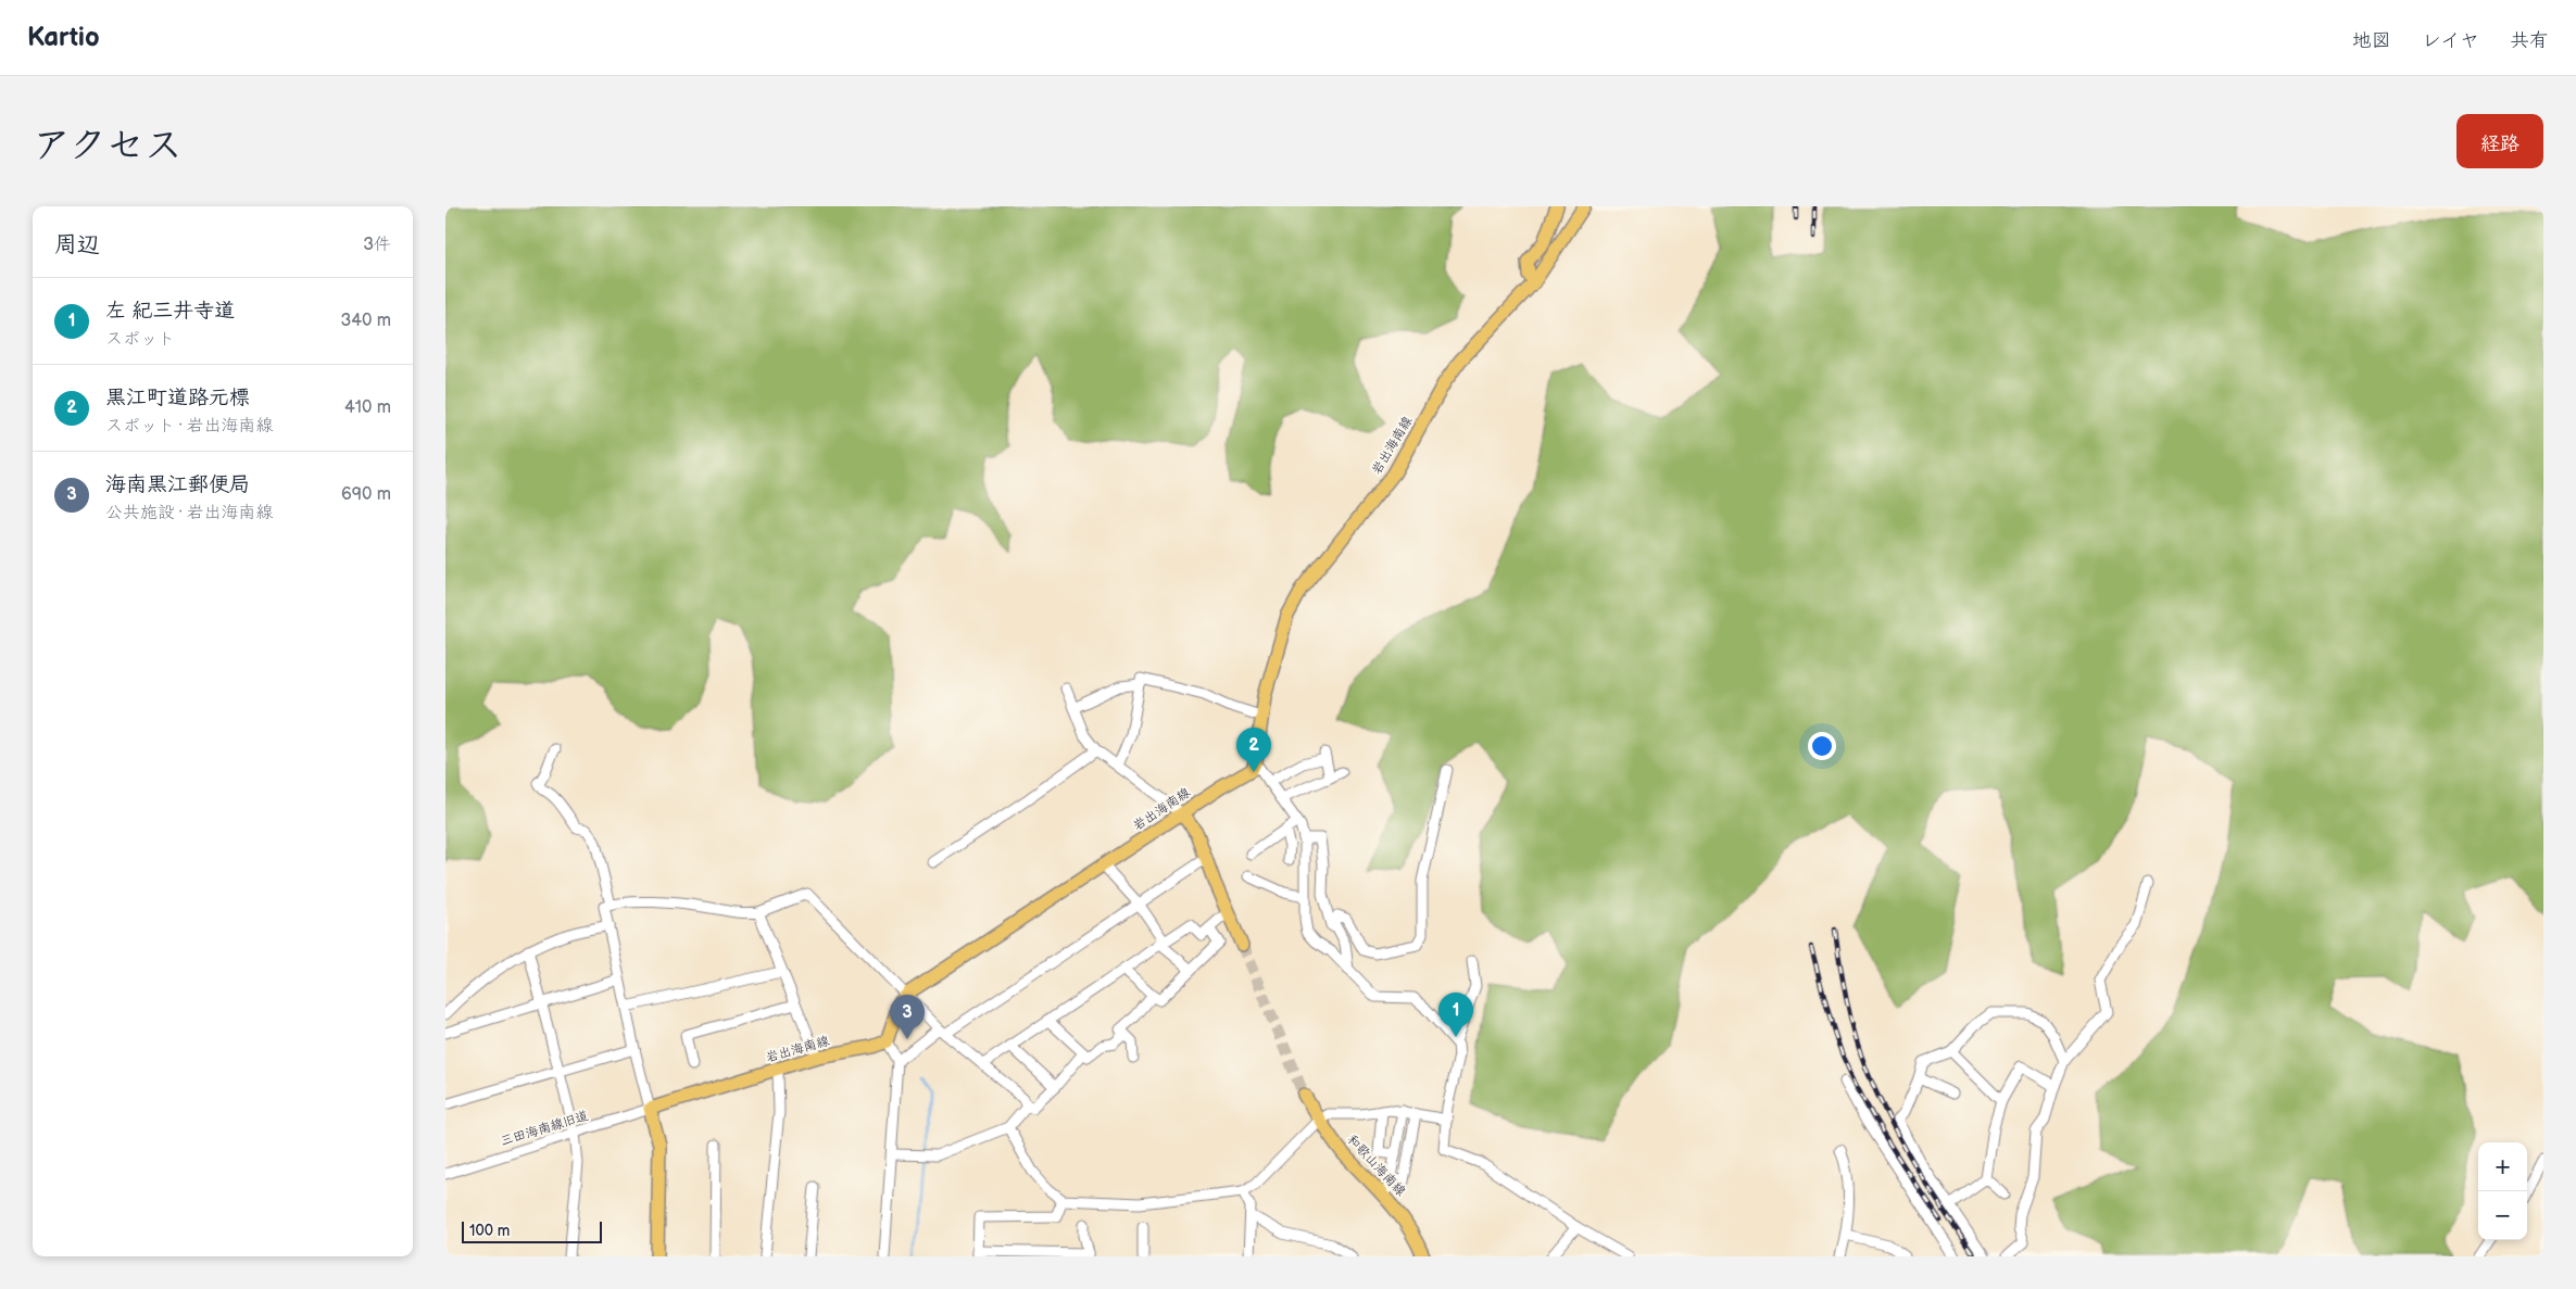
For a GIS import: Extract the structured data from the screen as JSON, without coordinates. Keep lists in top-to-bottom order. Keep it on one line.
{"streets":{"main road":["岩出海南線","和歌山海南線"],"street":["三田海南線旧道"]},"crossings":[["岩出海南線","三田海南線旧道"]],"scale_bar":"100 m","page":{"header":"Kartio","nav":["地図","レイヤ","共有"],"title":"アクセス","buttons":"経路","heading":["周辺","3件"],"list":[{"mark":"1","name":"左 紀三井寺道","note":"スポット","value":"340 m"},{"mark":"2","name":"黒江町道路元標","note":"スポット · 岩出海南線","value":"410 m"},{"mark":"3","name":"海南黒江郵便局","note":"公共施設 · 岩出海南線","value":"690 m"}],"pins":["2","1","3"],"map_buttons":["+","−"],"scale":"100 m"}}
